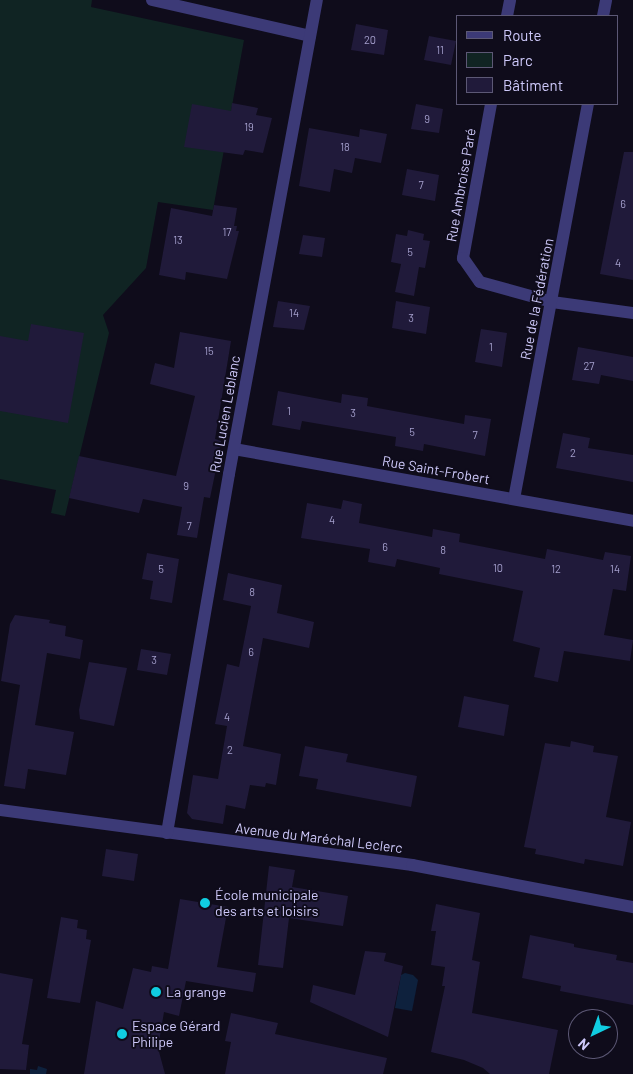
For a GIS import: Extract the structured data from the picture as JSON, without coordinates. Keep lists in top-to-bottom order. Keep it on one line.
{"streets":{"street":["Rue Ambroise Paré","Rue de la Fédération","Rue Lucien Leblanc","Rue Saint-Frobert","Avenue du Maréchal Leclerc"]},"crossings":[["Rue Ambroise Paré","Rue de la Fédération"],["Rue de la Fédération","Rue Saint-Frobert"],["Rue Lucien Leblanc","Rue Saint-Frobert"],["Rue Lucien Leblanc","Avenue du Maréchal Leclerc"]],"places":["École municipale des arts et loisirs","La grange","Espace Gérard Philipe"],"house_numbers":["20","11","9","19","18","7","6","17","13","5","4","14","3","1","15","27","1","3","5","7","2","9","4","7","6","8","10","5","12","14","8","6","3","4","2"],"legend":["Route","Parc","Bâtiment"],"north":"bottom left"}
